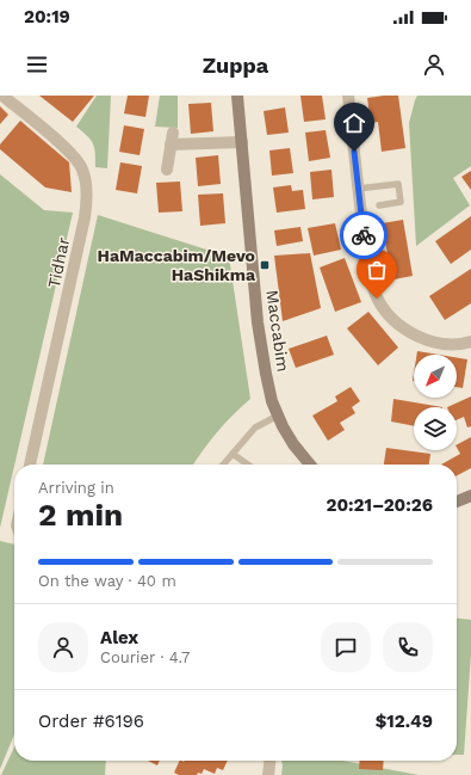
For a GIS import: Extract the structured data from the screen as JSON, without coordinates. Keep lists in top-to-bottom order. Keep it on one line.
{"streets":{"street":["Tidhar","Maccabim"]},"places":{"transit":["HaMaccabim/Mevo HaShikma"]},"north":"bottom left","page":{"status":"20:19","header":"Zuppa","heading":["2 min","Arriving in","20:21–20:26"],"panel":["Alex","Courier · 4.7","Order #6196","$12.49"],"bar":"On the way · 40 m"}}
